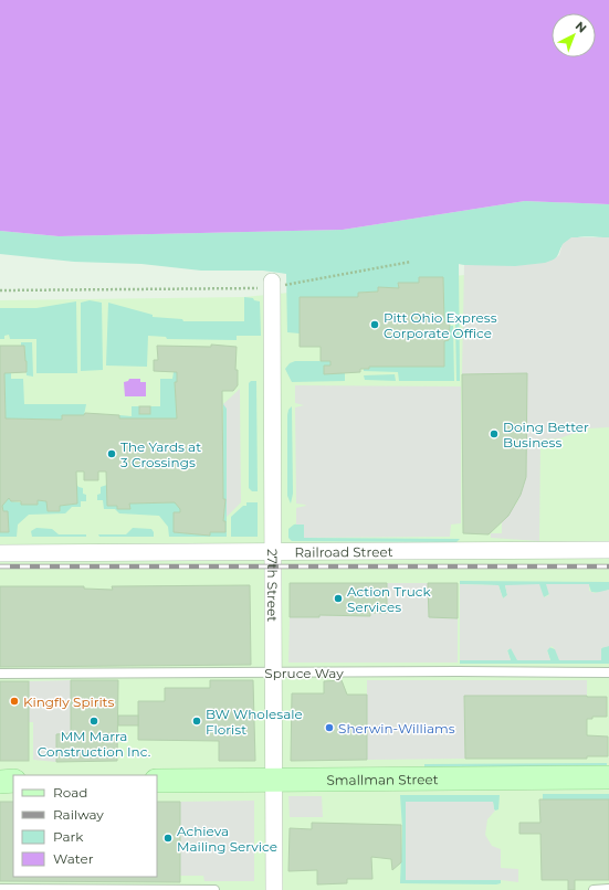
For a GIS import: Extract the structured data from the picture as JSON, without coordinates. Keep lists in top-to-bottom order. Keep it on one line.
{"streets":{"street":["Railroad Street","27th Street","Smallman Street"],"lane":["Spruce Way"]},"crossings":[["Railroad Street","27th Street"],["27th Street","Spruce Way"],["27th Street","Smallman Street"]],"places":["Pitt Ohio Express Corporate Office","Doing Better Business","The Yards at 3 Crossings","Action Truck Services","Kingfly Spirits","MM Marra Construction Inc.","BW Wholesale Florist","Sherwin-Williams","Achieva Mailing Service"],"legend":["Road","Railway","Park","Water"],"north":"top right"}
